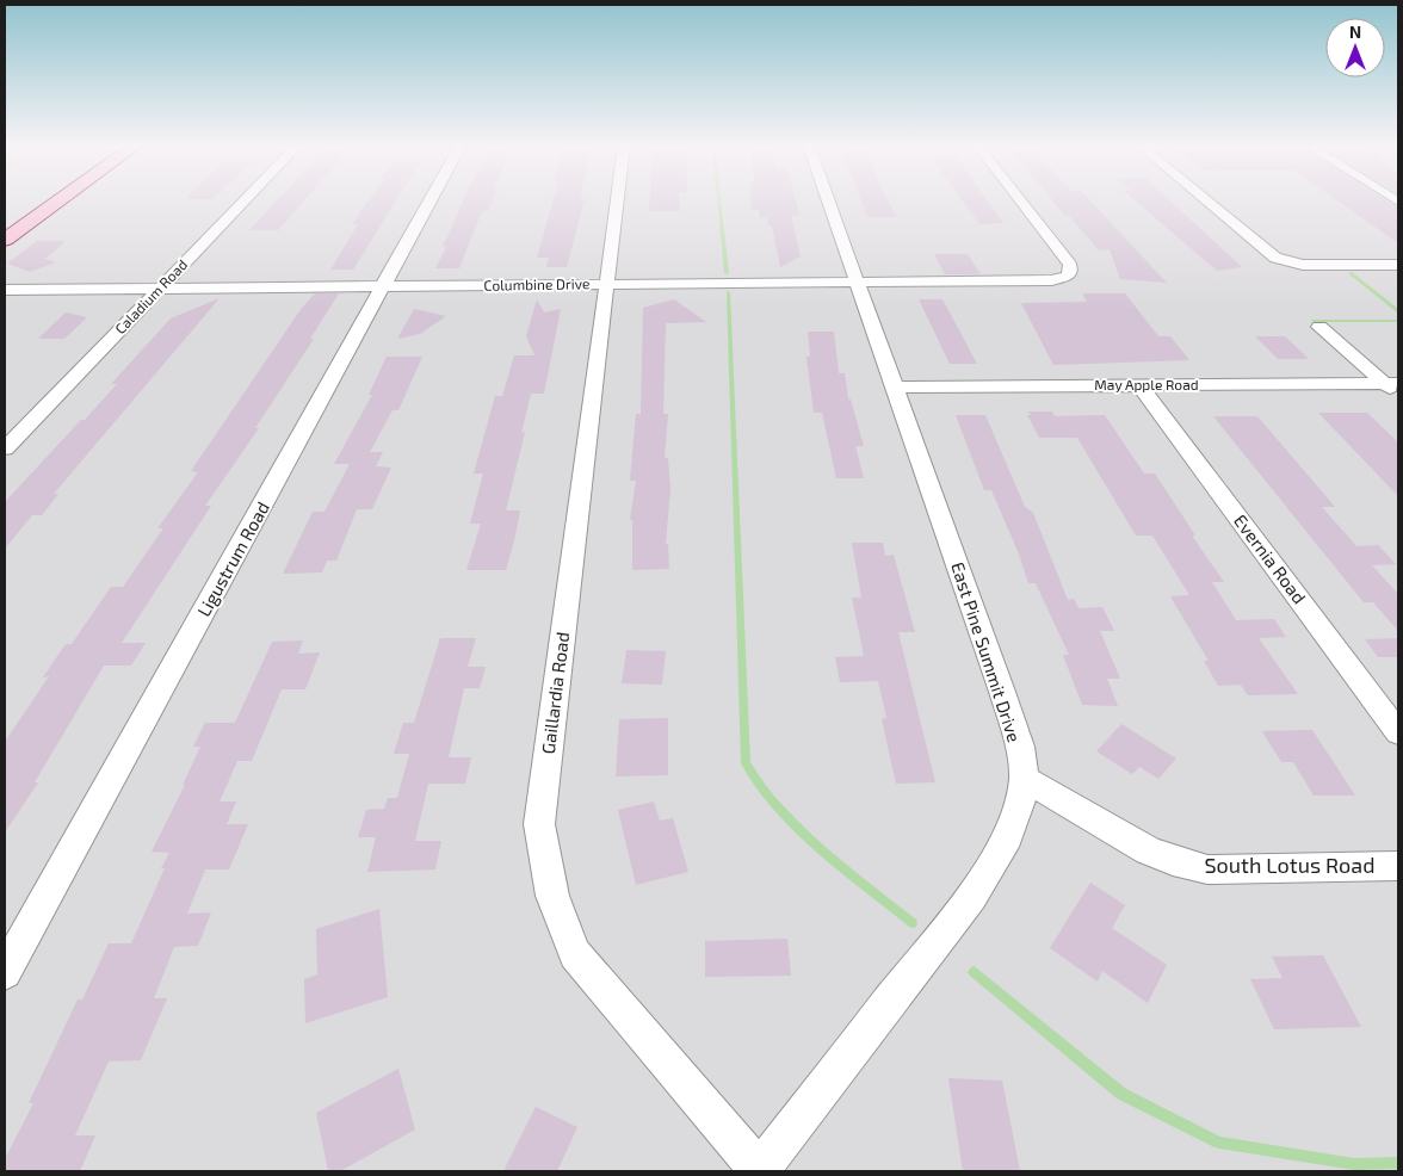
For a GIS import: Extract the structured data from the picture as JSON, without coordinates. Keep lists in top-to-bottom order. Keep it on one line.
{"streets":{"street":["Columbine Drive","Caladium Road","May Apple Road","Ligustrum Road","Evernia Road","East Pine Summit Drive","Gaillardia Road","South Lotus Road"]},"crossings":[["Columbine Drive","Caladium Road"],["Columbine Drive","Ligustrum Road"],["Columbine Drive","East Pine Summit Drive"],["Columbine Drive","Gaillardia Road"],["May Apple Road","Evernia Road"],["May Apple Road","East Pine Summit Drive"],["East Pine Summit Drive","Gaillardia Road"],["East Pine Summit Drive","South Lotus Road"]],"north":"top"}
